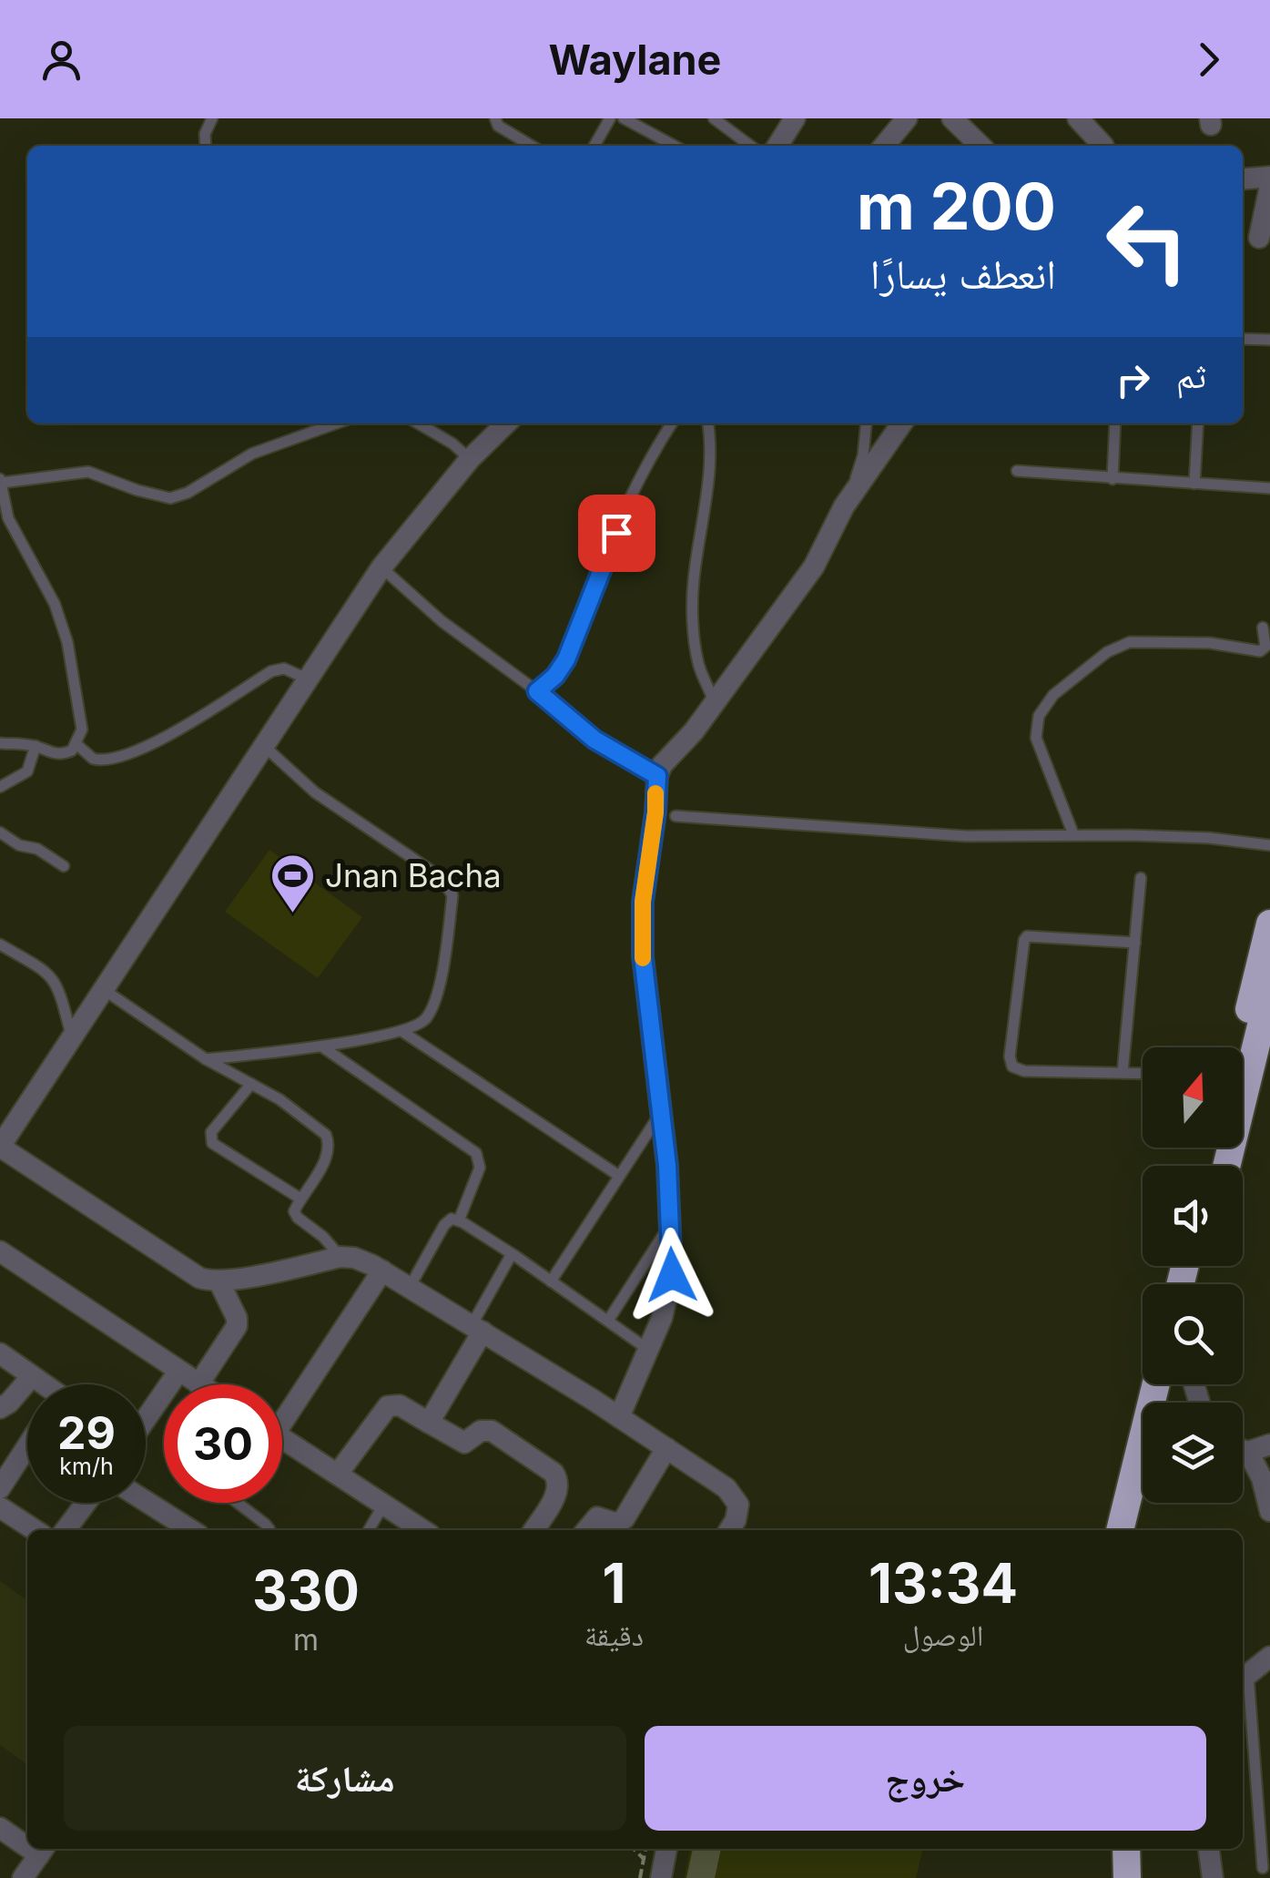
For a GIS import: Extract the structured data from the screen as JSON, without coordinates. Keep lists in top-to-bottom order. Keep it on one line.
{"places":{"sports":["Jnan Bacha"]},"north":"top","page":{"header":"Waylane","turn":["200 m","انعطف يسارًا"],"then":"ثم","speed":"29 km/h","limit":"30","eta":["13:34","الوصول","1","دقيقة","330","m"],"buttons":["خروج","مشاركة"]}}
